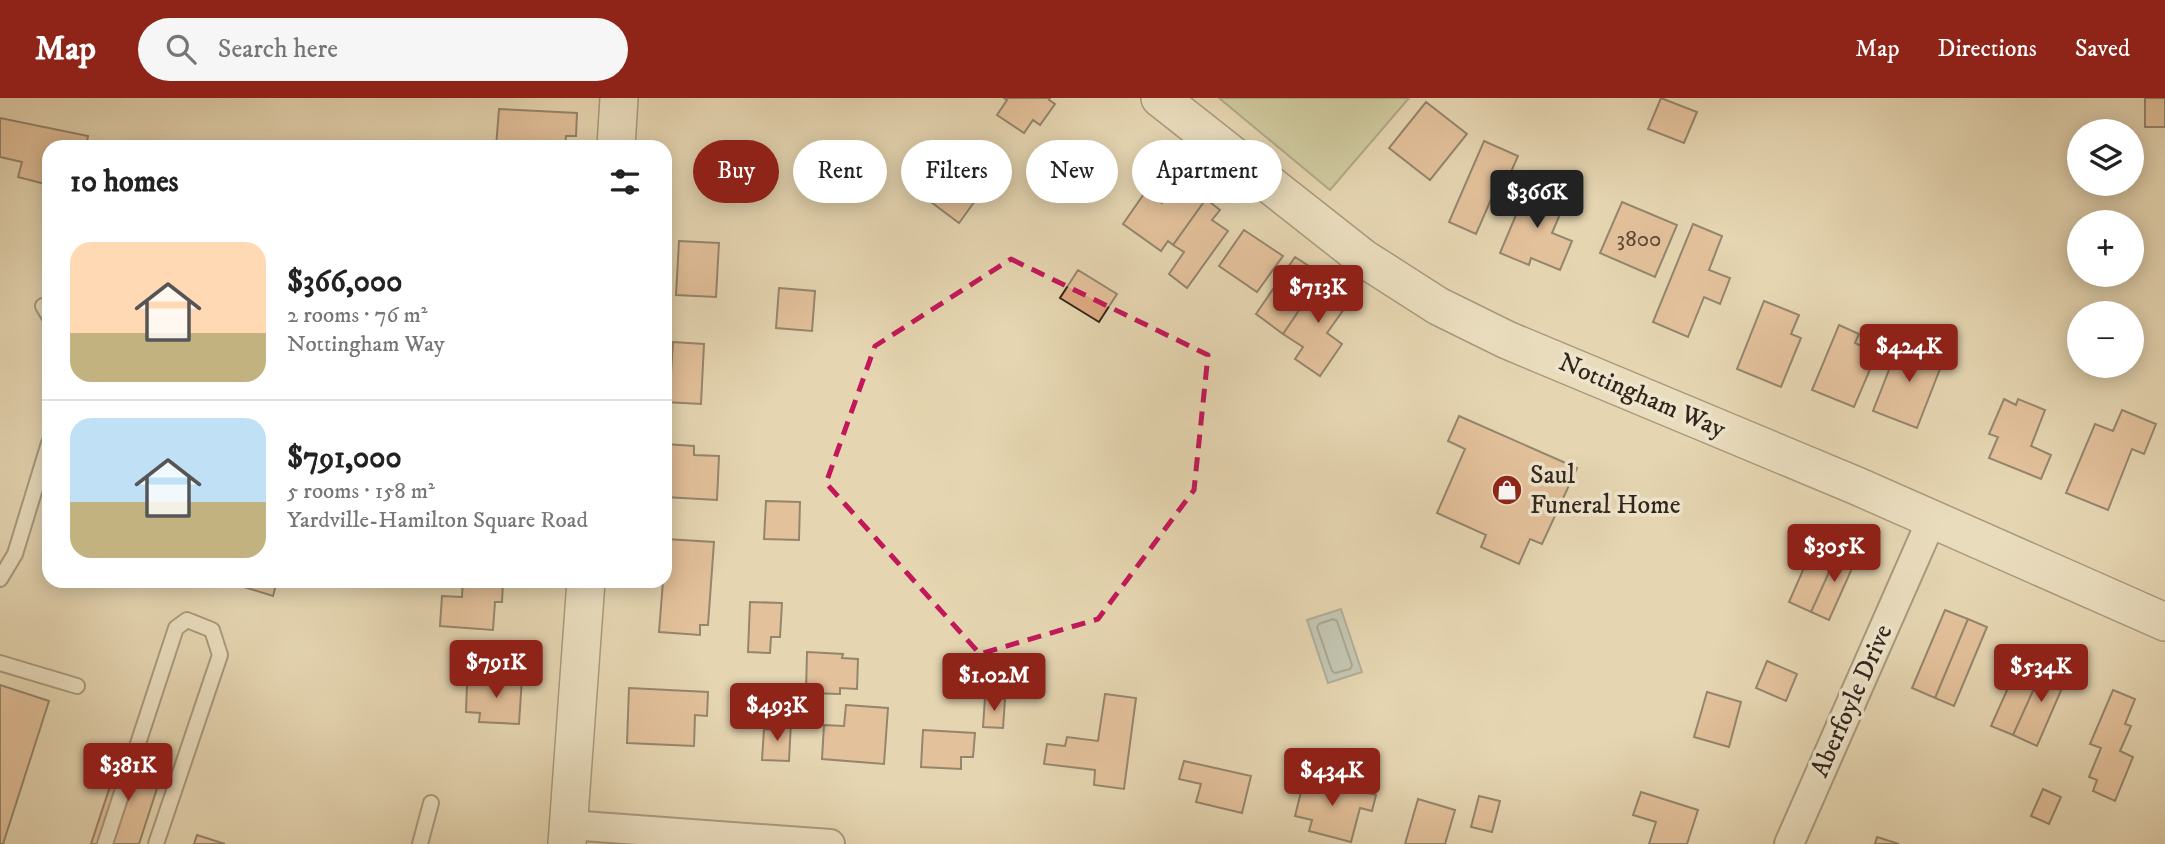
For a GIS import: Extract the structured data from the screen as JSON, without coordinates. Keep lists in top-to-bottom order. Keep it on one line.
{"streets":{"street":["Nottingham Way","Aberfoyle Drive"]},"crossings":[["Nottingham Way","Aberfoyle Drive"]],"places":{"shop":["Saul Funeral Home"]},"house_numbers":["3800"],"page":{"header":"Map","search":"Search here","nav":["Map","Directions","Saved"],"map_buttons":["+","−"],"chip":["Buy","Rent","Filters","New","Apartment"],"heading":"10 homes","price":["$366K","$713K","$424K","$305K","$791K","$534K","$1.02M","$493K","$381K","$434K"],"list":[{"name":"$366,000","note":"2 rooms · 76 m² · Nottingham Way"},{"name":"$791,000","note":"5 rooms · 158 m² · Yardville-Hamilton Square Road"}]}}
